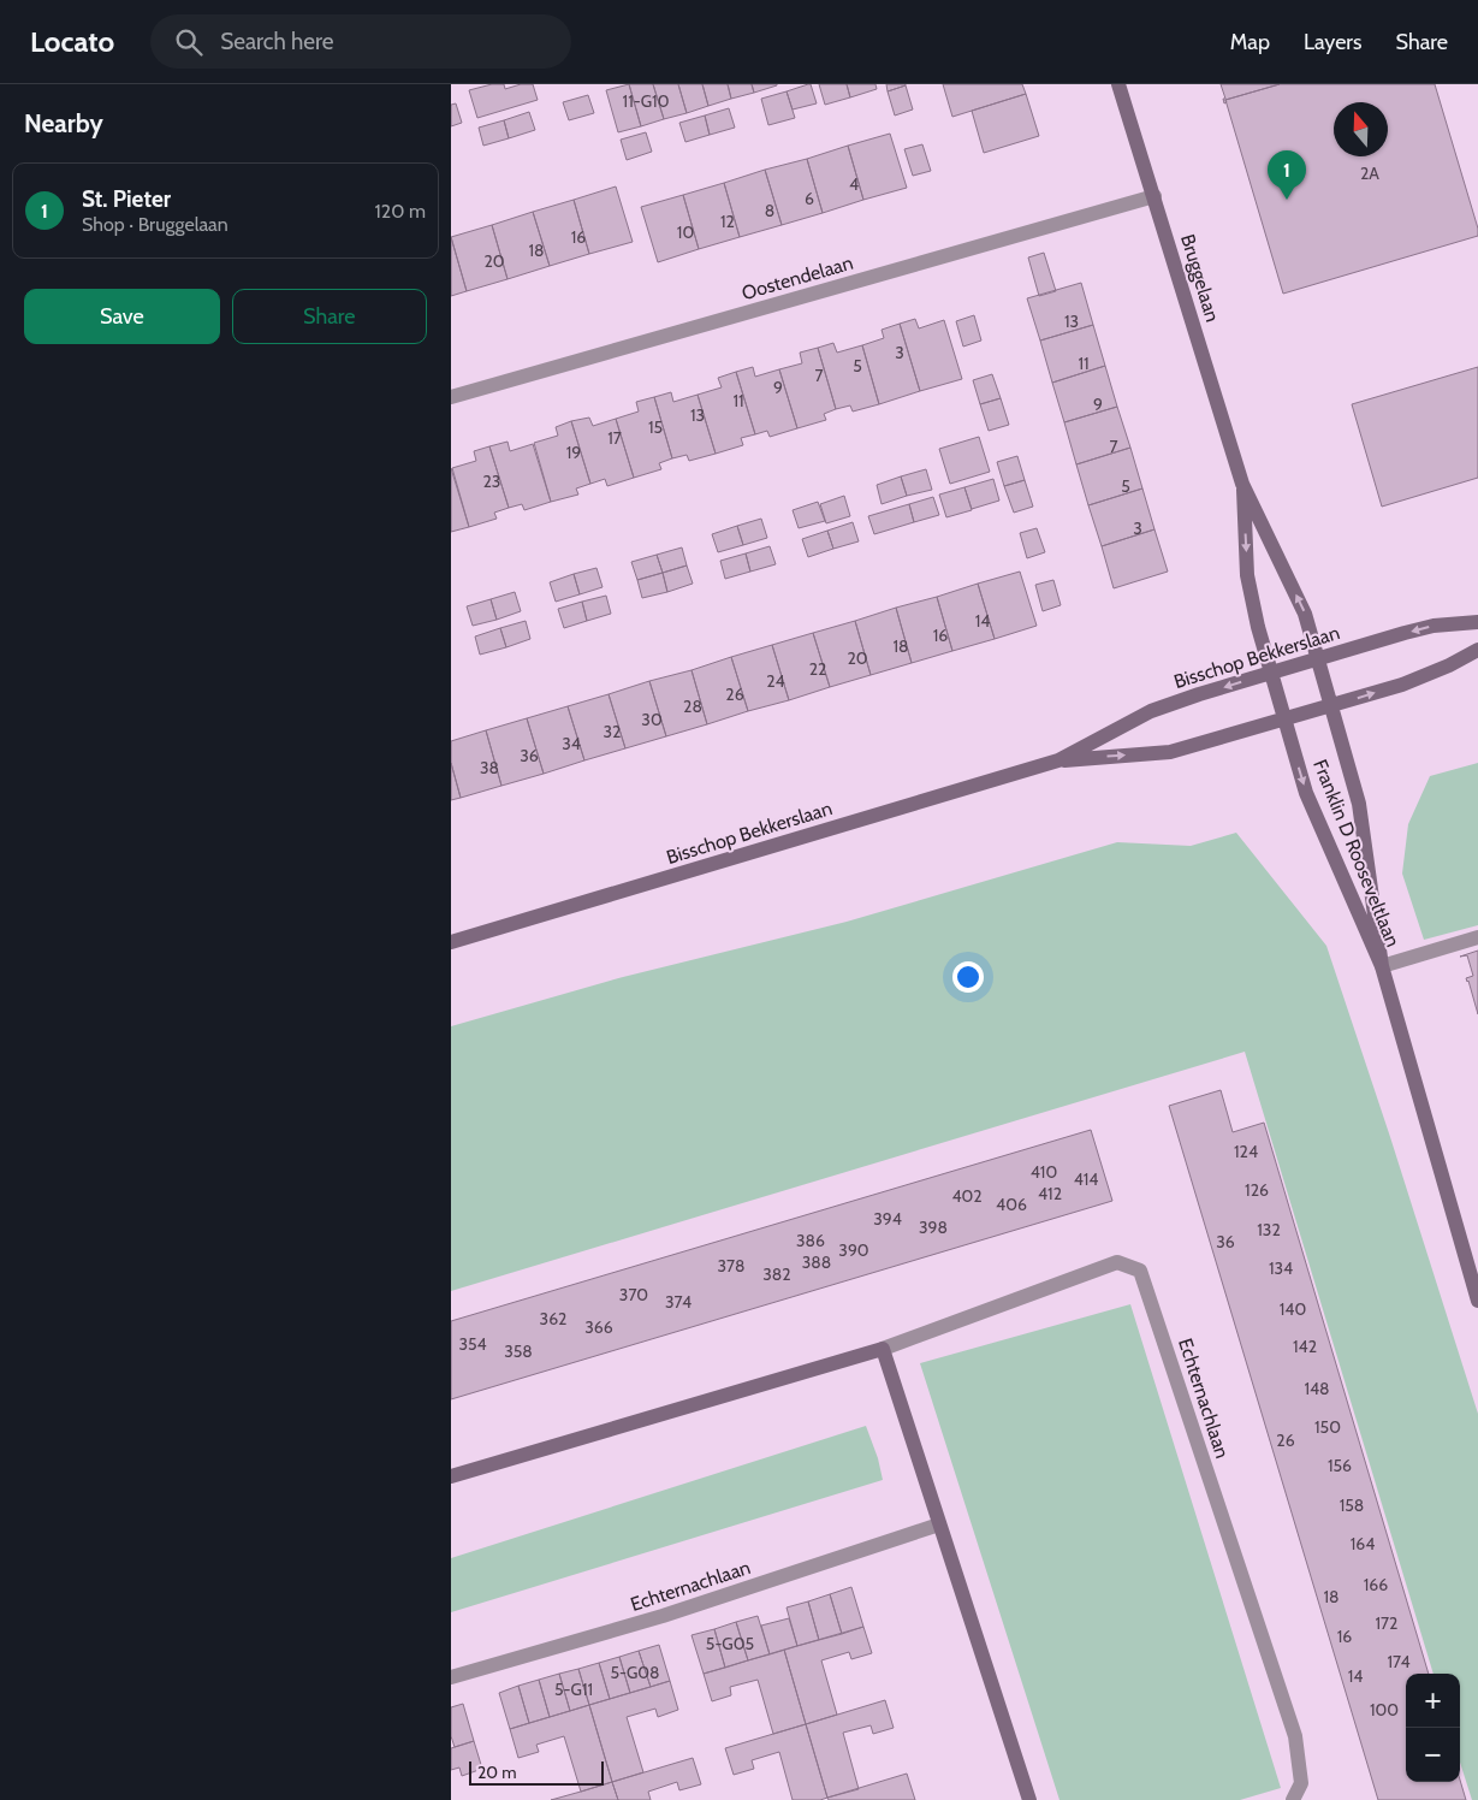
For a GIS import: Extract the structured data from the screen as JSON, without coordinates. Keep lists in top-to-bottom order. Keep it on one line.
{"streets":{"main road":["Bruggelaan","Bisschop Bekkerslaan","Franklin D Rooseveltlaan","Echternachlaan"],"street":["Oostendelaan"]},"crossings":[["Oostendelaan","Bruggelaan"],["Bruggelaan","Bisschop Bekkerslaan"],["Bruggelaan","Franklin D Rooseveltlaan"],["Bisschop Bekkerslaan","Franklin D Rooseveltlaan"]],"house_numbers":["11-G10","2A","4","6","8","12","10","16","18","20","13","3","11","5","7","9","11","9","13","15","17","7","19","23","5","3","14","16","18","20","22","24","26","28","30","32","34","36","38","124","410","414","126","412","402","406","394","398","132","386","36","390","388","378","134","382","370","374","140","362","366","354","142","358","148","150","26","156","158","164","166","18","172","16","5-G05","174","5-G08","14","5-G11","100"],"scale_bar":"20 m","north":"top","page":{"header":"Locato","search":"Search here","nav":["Map","Layers","Share"],"heading":"Nearby","pins":"1","list":[{"mark":"1","name":"St. Pieter","note":"Shop · Bruggelaan","value":"120 m"}],"buttons":["Save","Share"],"map_buttons":["+","−"],"scale":"20 m"}}
